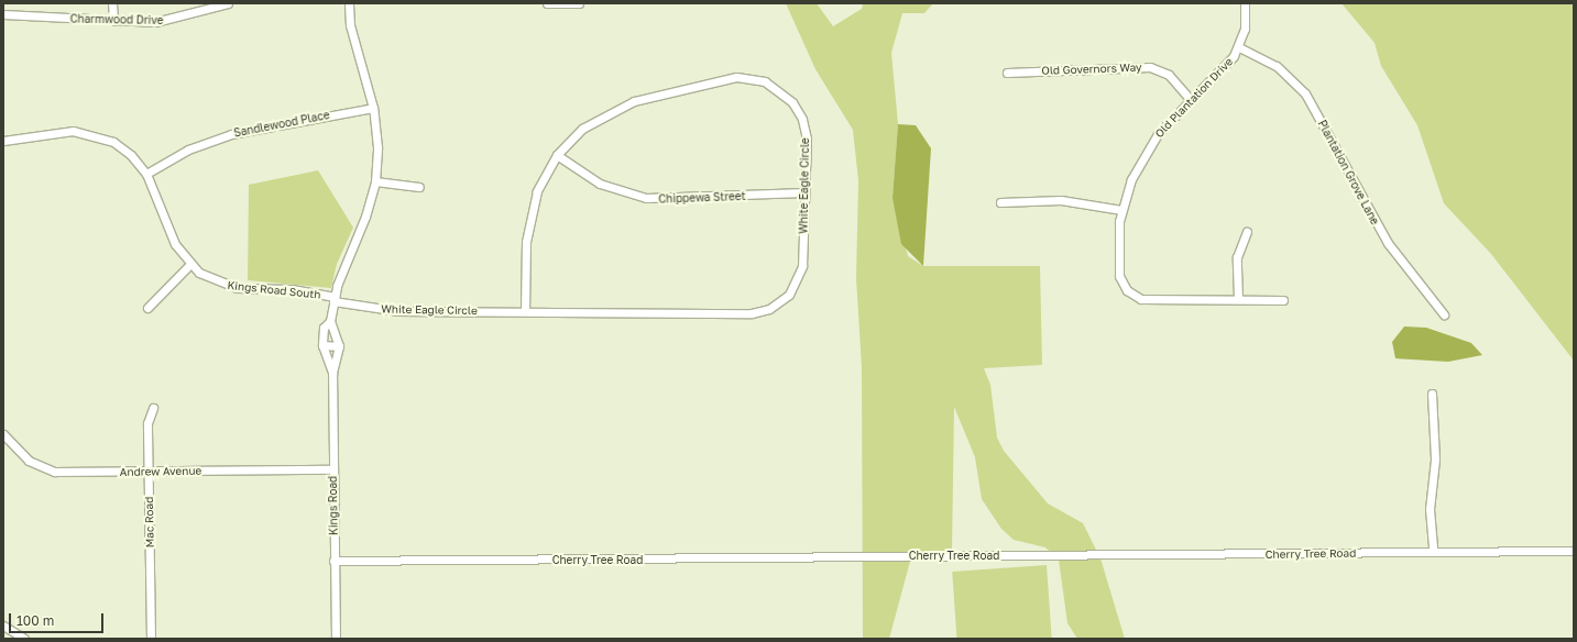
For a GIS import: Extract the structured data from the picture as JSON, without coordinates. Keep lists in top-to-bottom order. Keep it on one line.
{"streets":{"street":["Charmwood Drive","Old Governors Way","Old Plantation Drive","Sandlewood Place","Plantation Grove Lane","White Eagle Circle","Chippewa Street","Kings Road South","Andrew Avenue","Kings Road","Mac Road","Cherry Tree Road"]},"crossings":[["Old Governors Way","Old Plantation Drive"],["Old Plantation Drive","Plantation Grove Lane"],["Sandlewood Place","Kings Road South"],["White Eagle Circle","Chippewa Street"],["White Eagle Circle","Kings Road South"],["Andrew Avenue","Kings Road"],["Andrew Avenue","Mac Road"],["Kings Road","Cherry Tree Road"]],"scale_bar":"100 m"}
